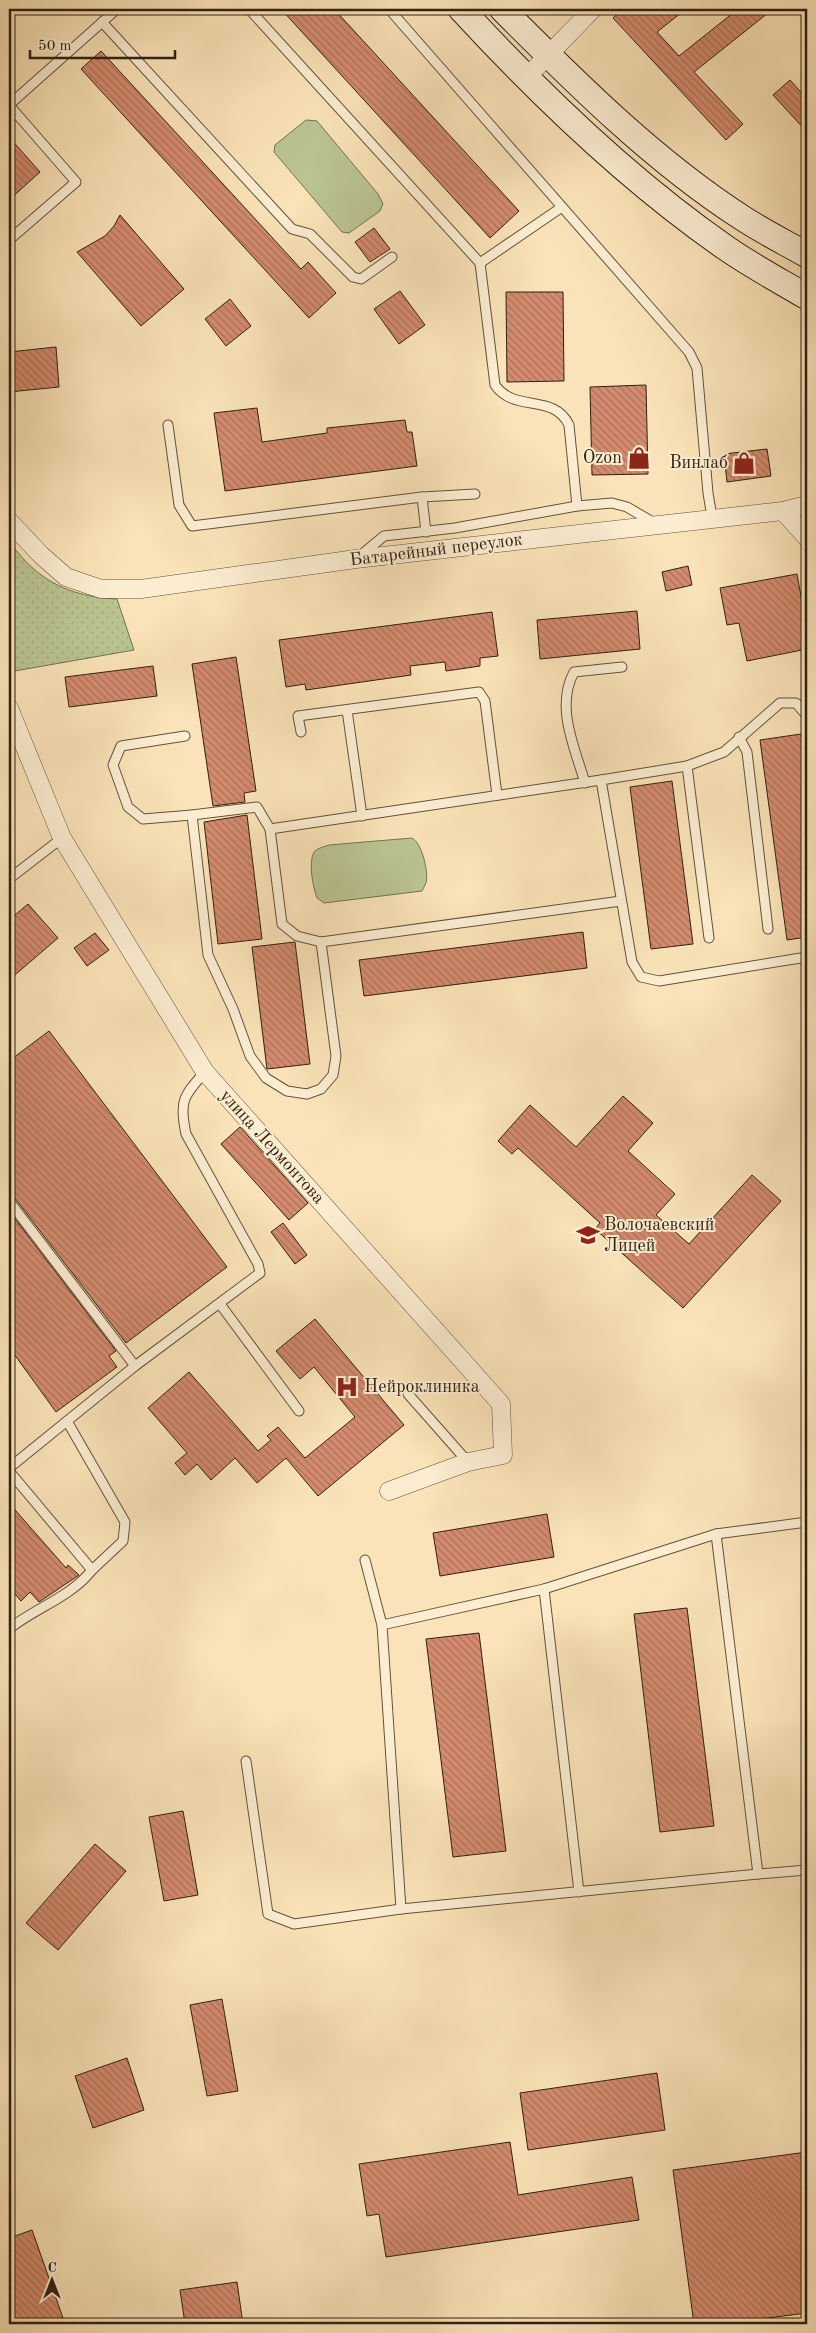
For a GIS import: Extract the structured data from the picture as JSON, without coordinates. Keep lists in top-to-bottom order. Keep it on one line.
{"streets":{"street":["Батарейный переулок","улица Лермонтова"]},"places":{"shop":["Ozon","Винлаб"],"school or university":["Волочаевский Лицей"],"hospital":["Нейроклиника"]},"scale_bar":"50 m","north":"top"}
